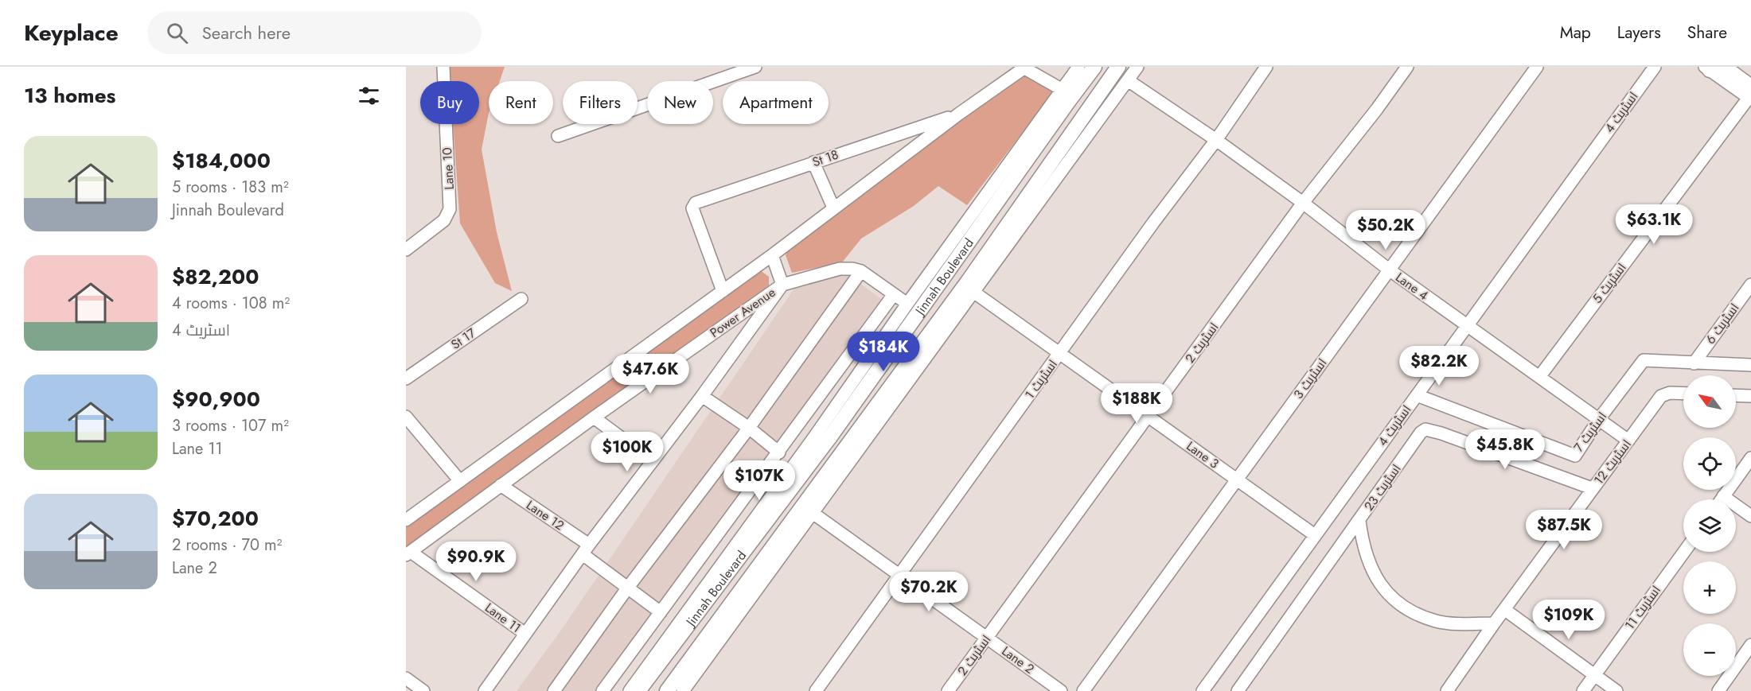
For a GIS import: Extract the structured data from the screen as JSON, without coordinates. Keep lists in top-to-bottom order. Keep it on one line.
{"streets":{"street":["اسٹریٹ 4","St 18","Lane 10","Jinnah Boulevard","اسٹریٹ 5","Lane 4","Power Avenue","اسٹریٹ 6","St 17","اسٹریٹ 2","اسٹریٹ 3","اسٹریٹ 1","اسٹریٹ 7","Lane 3","اسٹریٹ 12","اسٹریٹ 23","Lane 12","اسٹریٹ 11","Lane 11","Lane 2"]},"crossings":[["اسٹریٹ 4","Lane 4"],["اسٹریٹ 4","اسٹریٹ 7"],["اسٹریٹ 4","Lane 3"],["اسٹریٹ 5","Lane 4"],["Lane 4","اسٹریٹ 2"],["Lane 4","اسٹریٹ 3"],["Lane 4","اسٹریٹ 1"],["Lane 4","اسٹریٹ 7"],["Lane 4","اسٹریٹ 12"],["Power Avenue","Lane 12"],["Power Avenue","Lane 11"],["اسٹریٹ 6","اسٹریٹ 7"],["اسٹریٹ 2","Lane 3"],["اسٹریٹ 2","Lane 2"],["اسٹریٹ 3","Lane 3"],["اسٹریٹ 1","Lane 3"],["اسٹریٹ 1","Lane 2"],["اسٹریٹ 12","اسٹریٹ 23"]],"north":"top left","page":{"header":"Keyplace","search":"Search here","nav":["Map","Layers","Share"],"heading":"13 homes","chip":["Buy","Rent","Filters","New","Apartment"],"list":[{"name":"$184,000","note":"5 rooms · 183 m² · Jinnah Boulevard"},{"name":"$82,200","note":"4 rooms · 108 m² · اسٹریٹ 4"},{"name":"$90,900","note":"3 rooms · 107 m² · Lane 11"},{"name":"$70,200","note":"2 rooms · 70 m² · Lane 2"}],"price":["$63.1K","$50.2K","$184K","$82.2K","$47.6K","$188K","$45.8K","$100K","$107K","$87.5K","$90.9K","$70.2K","$109K"],"map_buttons":["+","−"]}}
